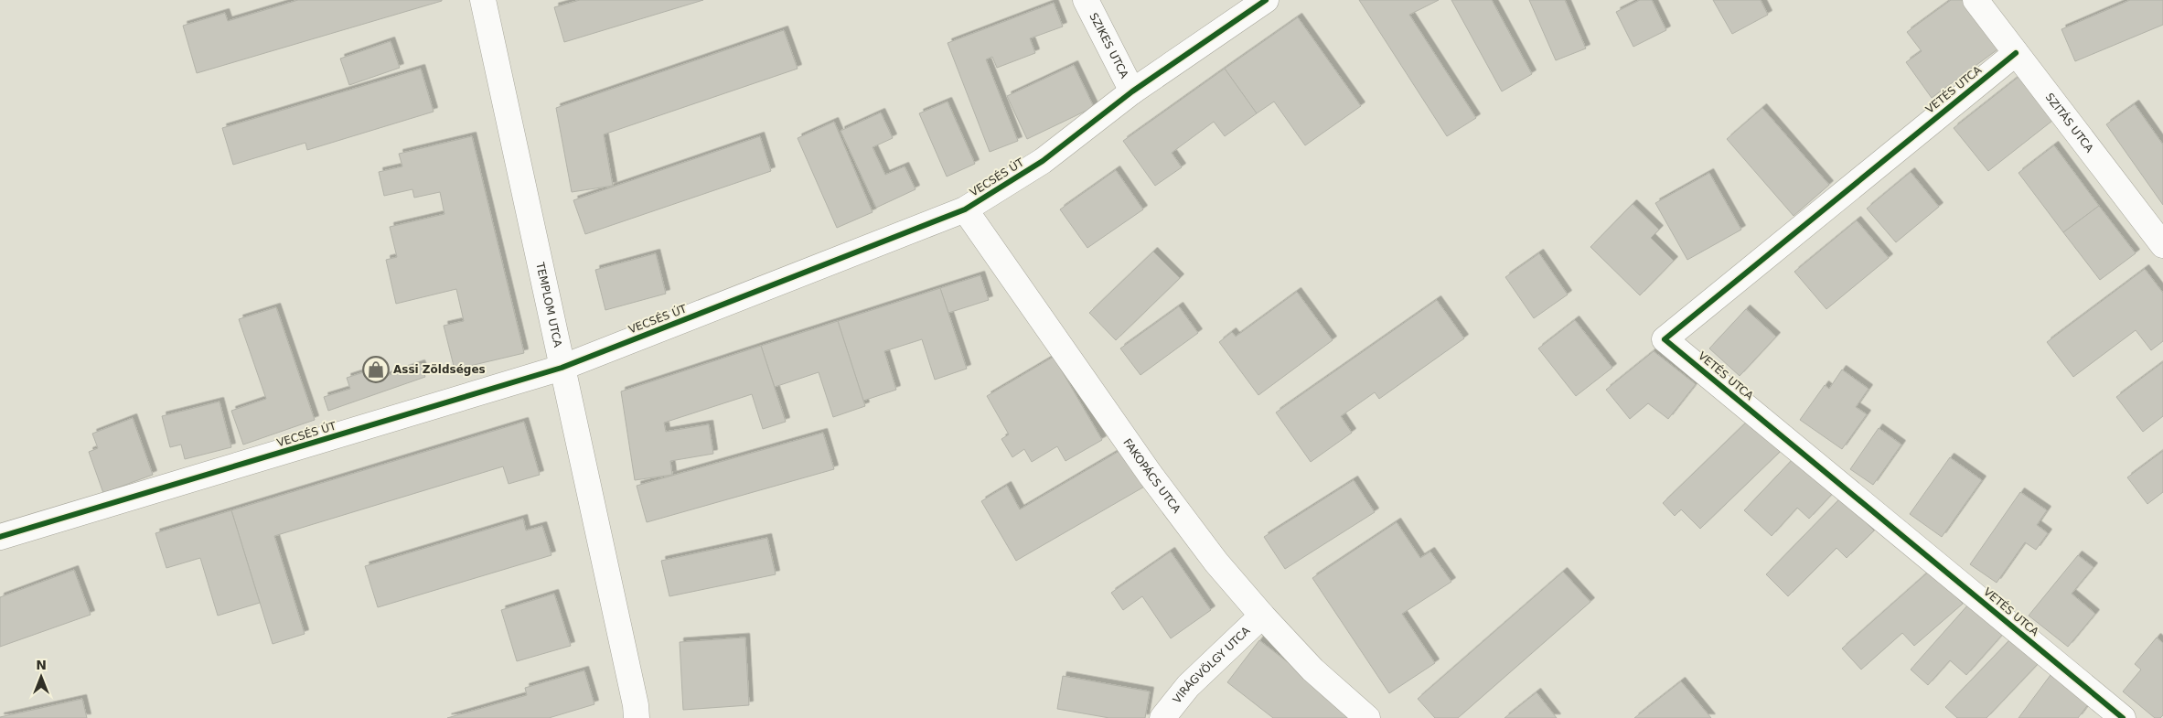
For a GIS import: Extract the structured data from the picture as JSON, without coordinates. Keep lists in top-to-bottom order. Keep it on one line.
{"streets":{"street":["SZIKES UTCA","VETÉS UTCA","SZITÁS UTCA","VECSÉS ÚT","TEMPLOM UTCA","FAKOPÁCS UTCA","VIRÁGVÖLGY UTCA"]},"crossings":[["SZIKES UTCA","VECSÉS ÚT"],["VETÉS UTCA","SZITÁS UTCA"],["VECSÉS ÚT","TEMPLOM UTCA"],["VECSÉS ÚT","FAKOPÁCS UTCA"],["FAKOPÁCS UTCA","VIRÁGVÖLGY UTCA"]],"places":{"shop":["Assi Zöldséges"]},"north":"top"}
